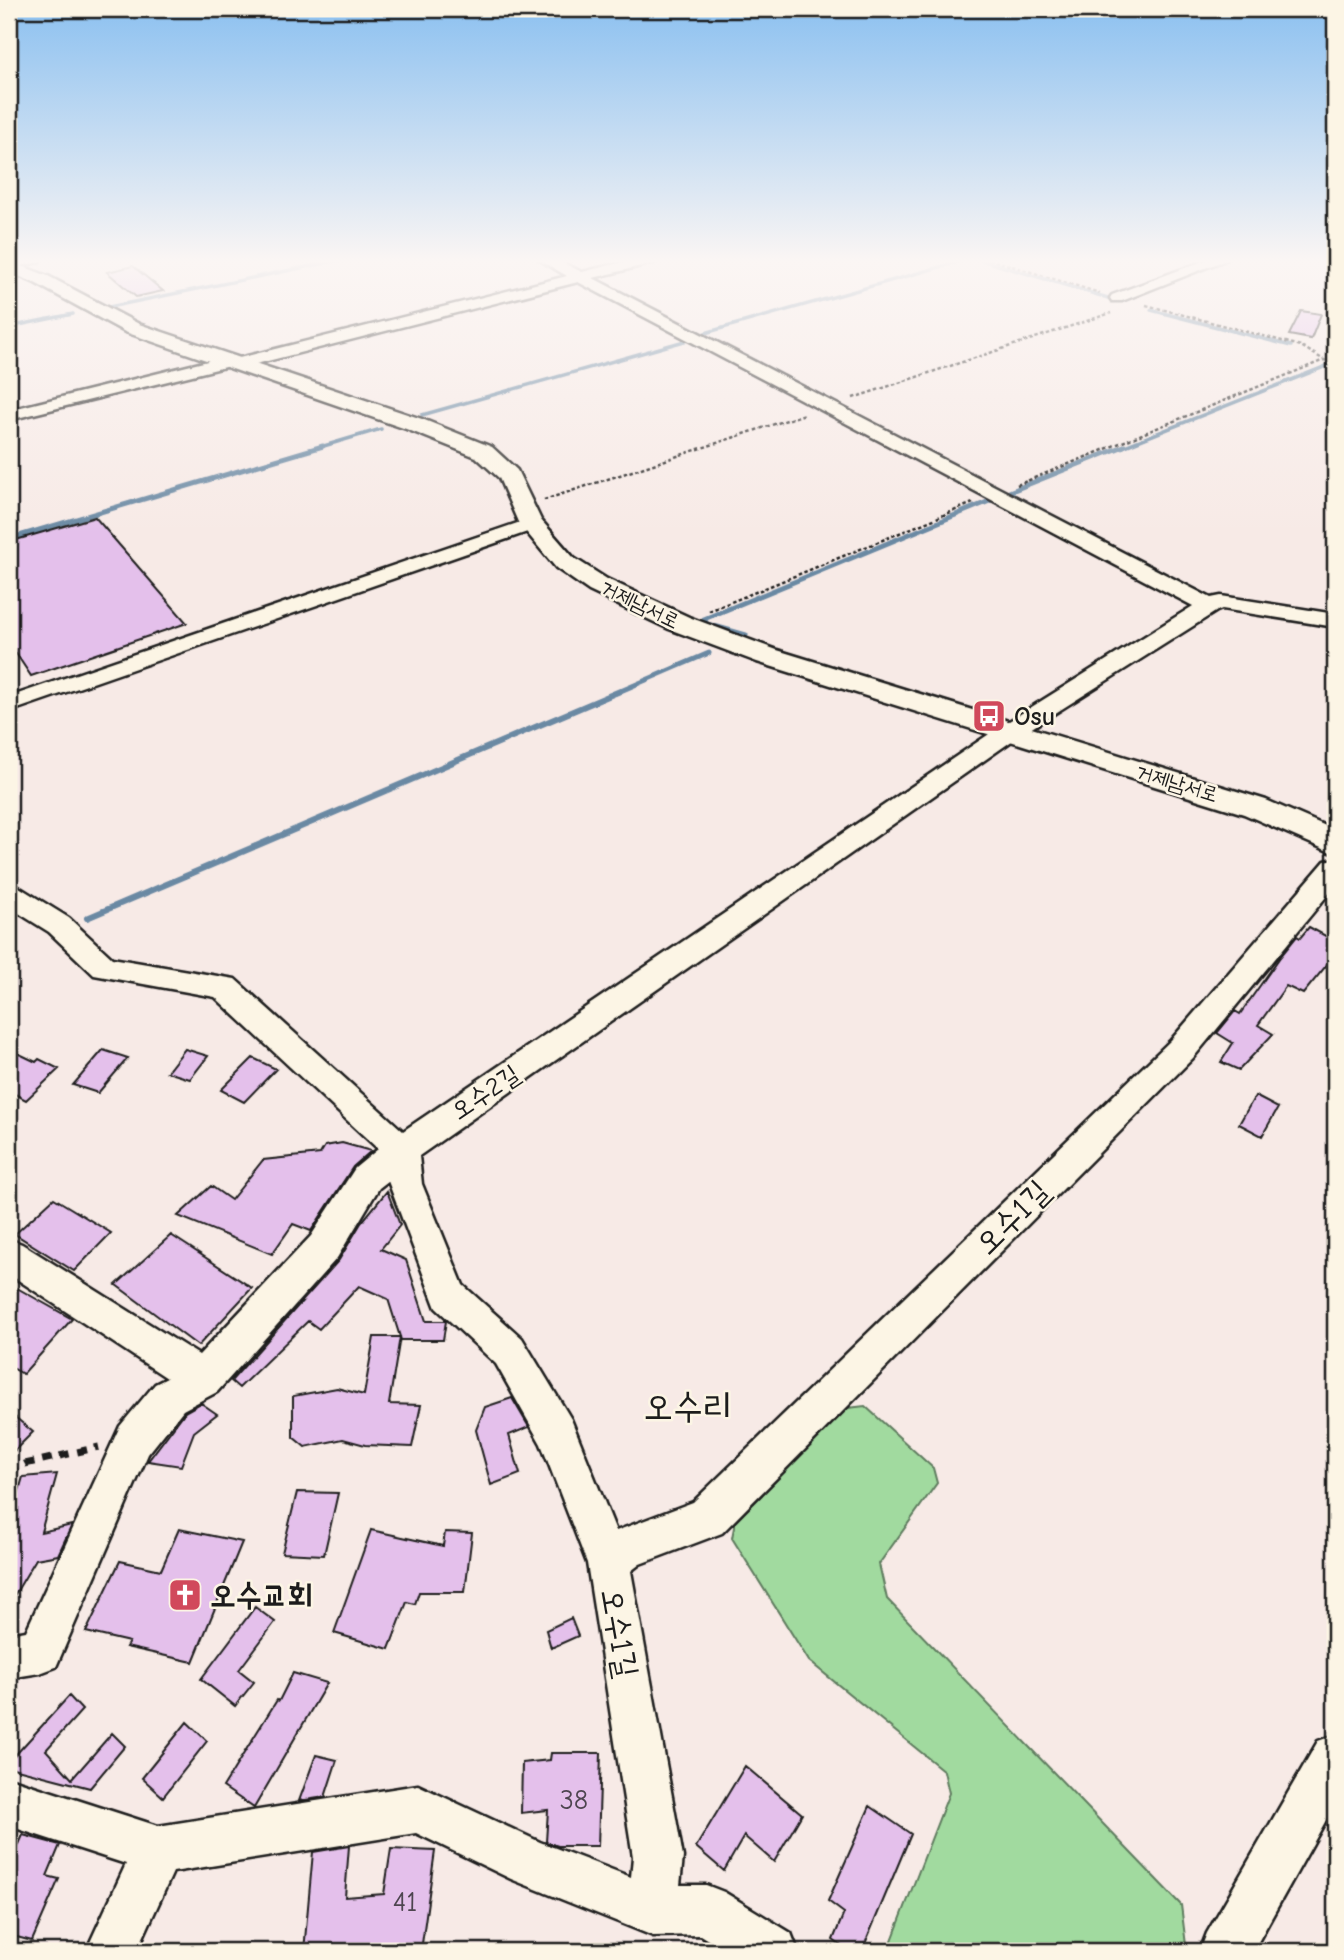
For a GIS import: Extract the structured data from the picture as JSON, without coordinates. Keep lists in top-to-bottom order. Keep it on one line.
{"streets":{"main road":["거제남서로"],"street":["오수2길","오수1길"]},"crossings":[["거제남서로","오수2길"]],"districts":["오수리"],"places":{"bus stop":["Osu"],"church":["오수교회"]},"house_numbers":["38","41"]}
